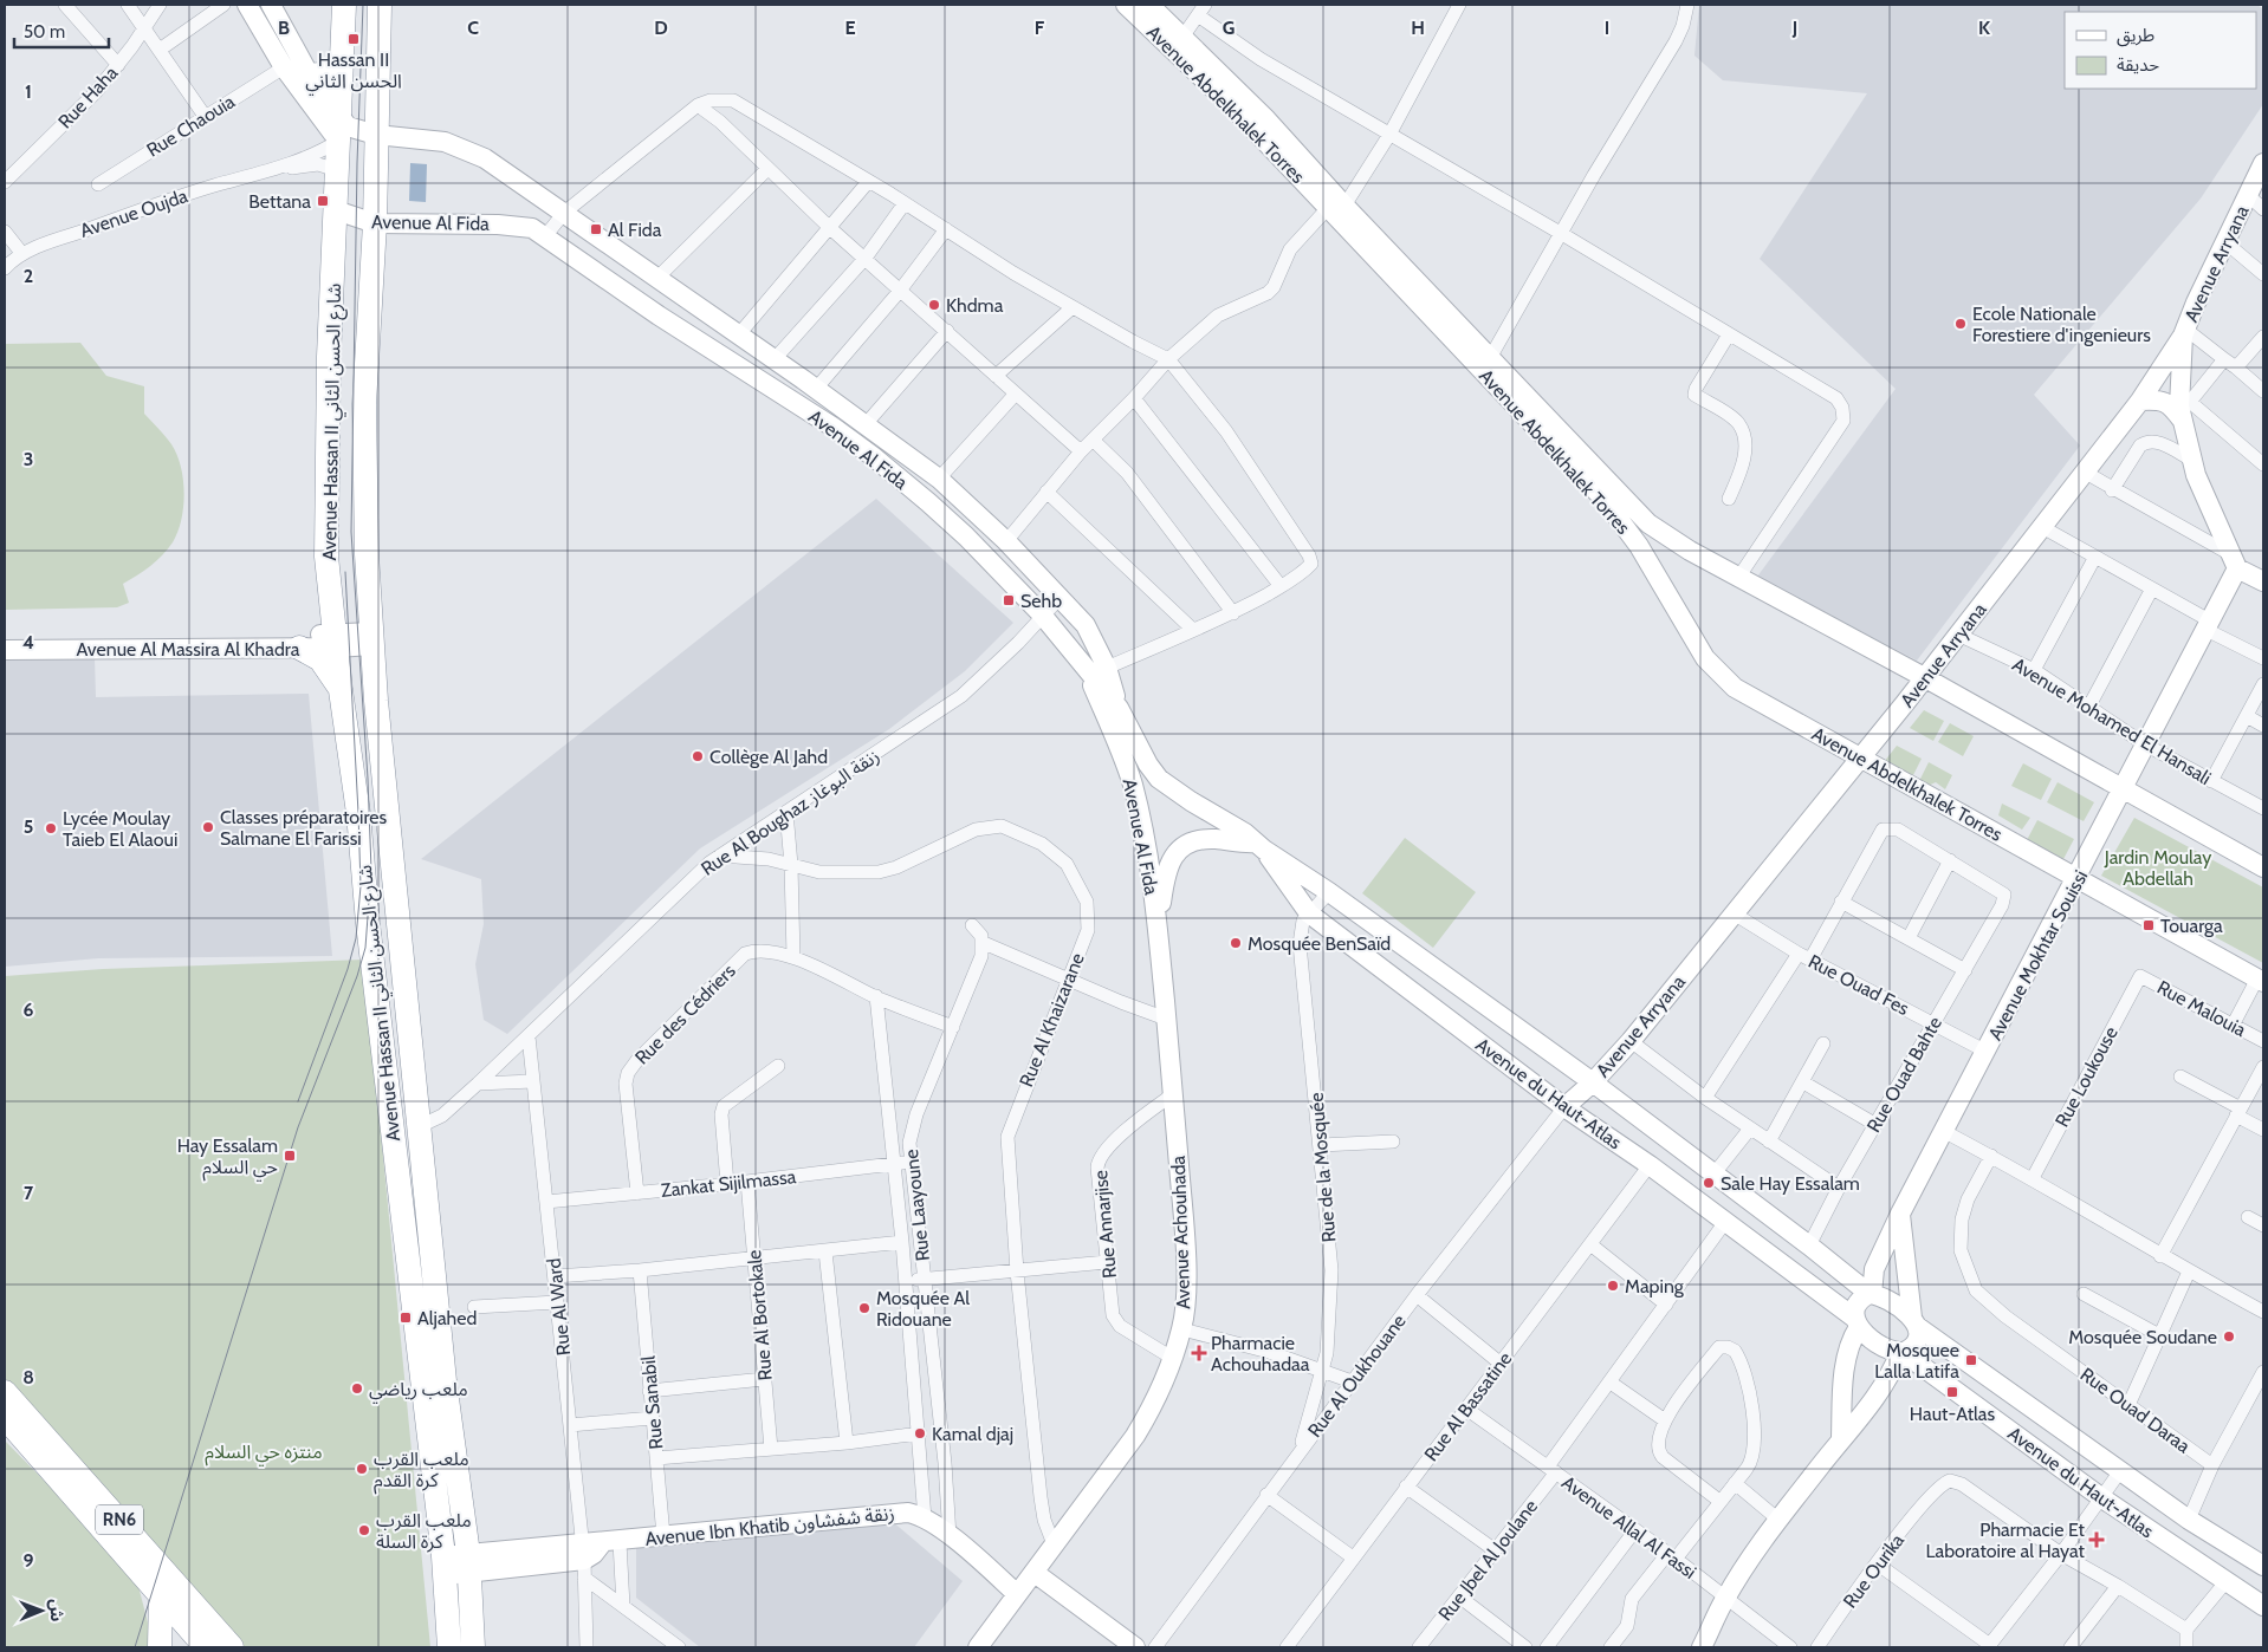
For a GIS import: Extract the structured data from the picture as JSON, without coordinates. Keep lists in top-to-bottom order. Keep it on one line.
{"streets":{"highway":["Avenue Hassan II شارع الحسن الثاني","RN6"],"street":["Rue Haha","Avenue Abdelkhalek Torres","Rue Chaouia","Avenue Oujda","Avenue Al Fida","Avenue Arryana","Avenue Al Massira Al Khadra","Avenue Mohamed El Hansali","Rue Al Boughaz زنقة البوغاز","Avenue Mokhtar Souissi","Rue Ouad Fes","Rue Malouia","Rue des Cédriers","Rue Al Khaizarane","Rue Ouad Bahte","Rue Loukouse","Avenue du Haut-Atlas","Rue de la Mosquée","Zankat Sijilmassa","Rue Laayoune","Rue Annarjise","Avenue Achouhada","Rue Al Ward","Rue Al Bortokale","Rue Al Oukhouane","Rue Sanabil","Rue Al Bassatine","Rue Ouad Daraa","Avenue Ibn Khatib زنقة شفشاون","Avenue Allal Al Fassi","Rue Jbel Al Joulane","Rue Ourika"]},"crossings":[["Avenue Abdelkhalek Torres","Avenue Arryana"],["Avenue Abdelkhalek Torres","Avenue Mokhtar Souissi"],["Avenue Oujda","Avenue Al Fida"],["Avenue Oujda","Avenue Hassan II شارع الحسن الثاني"],["Avenue Al Fida","Avenue Hassan II شارع الحسن الثاني"],["Avenue Al Fida","Rue Al Boughaz زنقة البوغاز"],["Avenue Al Fida","Avenue du Haut-Atlas"],["Avenue Al Fida","Avenue Achouhada"],["Avenue Arryana","Avenue Mohamed El Hansali"],["Avenue Arryana","Rue Ouad Fes"],["Avenue Arryana","Avenue du Haut-Atlas"],["Avenue Arryana","Rue Al Oukhouane"],["Avenue Hassan II شارع الحسن الثاني","Avenue Al Massira Al Khadra"],["Avenue Hassan II شارع الحسن الثاني","Rue Al Boughaz زنقة البوغاز"],["Avenue Hassan II شارع الحسن الثاني","Avenue Ibn Khatib زنقة شفشاون"],["Avenue Mohamed El Hansali","Avenue Mokhtar Souissi"],["Rue Al Boughaz زنقة البوغاز","Rue Al Khaizarane"],["Rue Al Boughaz زنقة البوغاز","Rue Al Ward"],["Avenue Mokhtar Souissi","Rue Ouad Fes"],["Avenue Mokhtar Souissi","Avenue du Haut-Atlas"],["Rue Ouad Fes","Rue Ouad Bahte"],["Rue Malouia","Rue Loukouse"],["Rue des Cédriers","Zankat Sijilmassa"],["Rue des Cédriers","Rue Laayoune"],["Rue Al Khaizarane","Avenue Achouhada"],["Rue Ouad Bahte","Avenue du Haut-Atlas"],["Avenue du Haut-Atlas","Rue de la Mosquée"],["Avenue du Haut-Atlas","Avenue Achouhada"],["Avenue du Haut-Atlas","Rue Al Oukhouane"],["Avenue du Haut-Atlas","Rue Al Bassatine"],["Avenue du Haut-Atlas","Rue Jbel Al Joulane"],["Rue de la Mosquée","Rue Al Oukhouane"],["Zankat Sijilmassa","Rue Laayoune"],["Zankat Sijilmassa","Rue Al Ward"],["Zankat Sijilmassa","Rue Al Bortokale"],["Rue Laayoune","Avenue Ibn Khatib زنقة شفشاون"],["Rue Annarjise","Avenue Achouhada"],["Avenue Achouhada","Avenue Ibn Khatib زنقة شفشاون"],["Rue Al Ward","Avenue Ibn Khatib زنقة شفشاون"],["Rue Sanabil","Avenue Ibn Khatib زنقة شفشاون"],["Rue Al Bassatine","Avenue Allal Al Fassi"],["Avenue Allal Al Fassi","Rue Jbel Al Joulane"]],"parks":["Jardin Moulay Abdellah","منتزه حي السلام"],"places":{"transit":["Hassan II الحسن الثاني","Bettana","Al Fida","Sehb","Touarga","Hay Essalam حي السلام","Aljahed","Mosquee Lalla Latifa","Haut-Atlas"],"other":["Khdma","Ecole Nationale Forestiere d'ingenieurs","Collège Al Jahd","Classes préparatoires Salmane El Farissi","Lycée Moulay Taieb El Alaoui","Mosquée BenSaïd","Sale Hay Essalam","Maping","Mosquée Al Ridouane","Mosquée Soudane","ملعب رياضي","Kamal djaj","ملعب القرب كرة القدم","ملعب القرب كرة السلة"],"health":["Pharmacie Achouhadaa","Pharmacie Et Laboratoire al Hayat"]},"legend":["طريق","حديقة"],"scale_bar":"50 m","north":"right","grid":{"columns":["B","C","D","E","F","G","H","I","J","K"],"rows":["1","2","3","4","5","6","7","8","9"]}}
